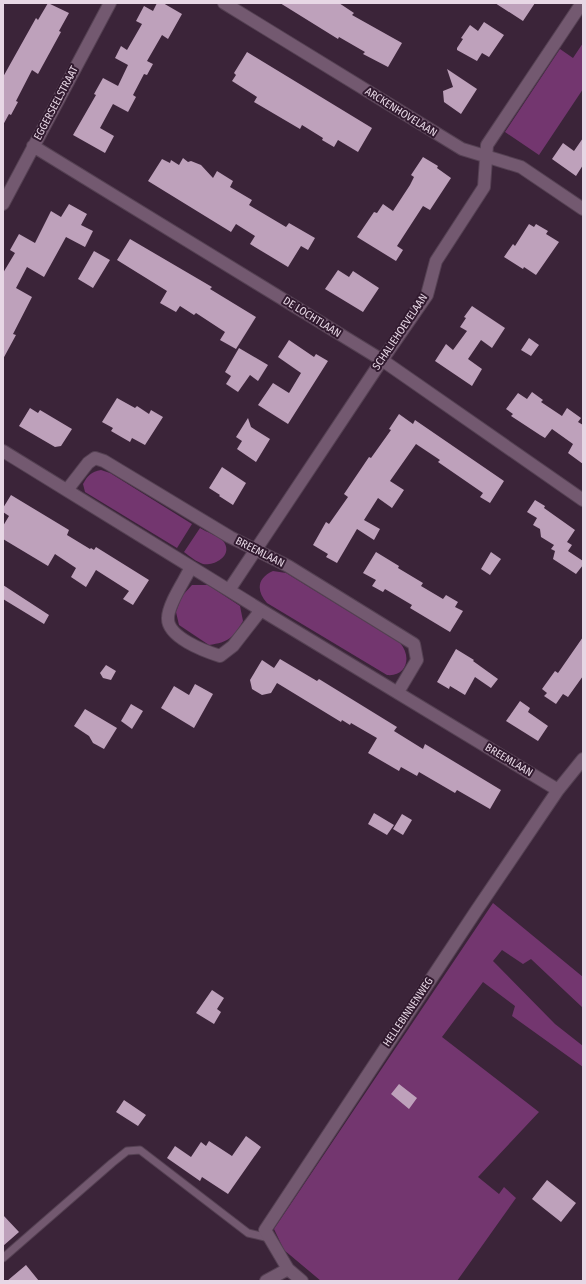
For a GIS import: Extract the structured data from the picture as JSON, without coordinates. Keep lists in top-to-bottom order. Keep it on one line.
{"streets":{"street":["EGGERSEELSTRAAT","ARCKENHOVELAAN","DE LOCHTLAAN","SCHALIEHOEVELAAN","BREEMLAAN","HELLEBINNENWEG"]},"crossings":[["EGGERSEELSTRAAT","DE LOCHTLAAN"],["ARCKENHOVELAAN","SCHALIEHOEVELAAN"],["DE LOCHTLAAN","SCHALIEHOEVELAAN"],["SCHALIEHOEVELAAN","BREEMLAAN"],["BREEMLAAN","HELLEBINNENWEG"]]}
